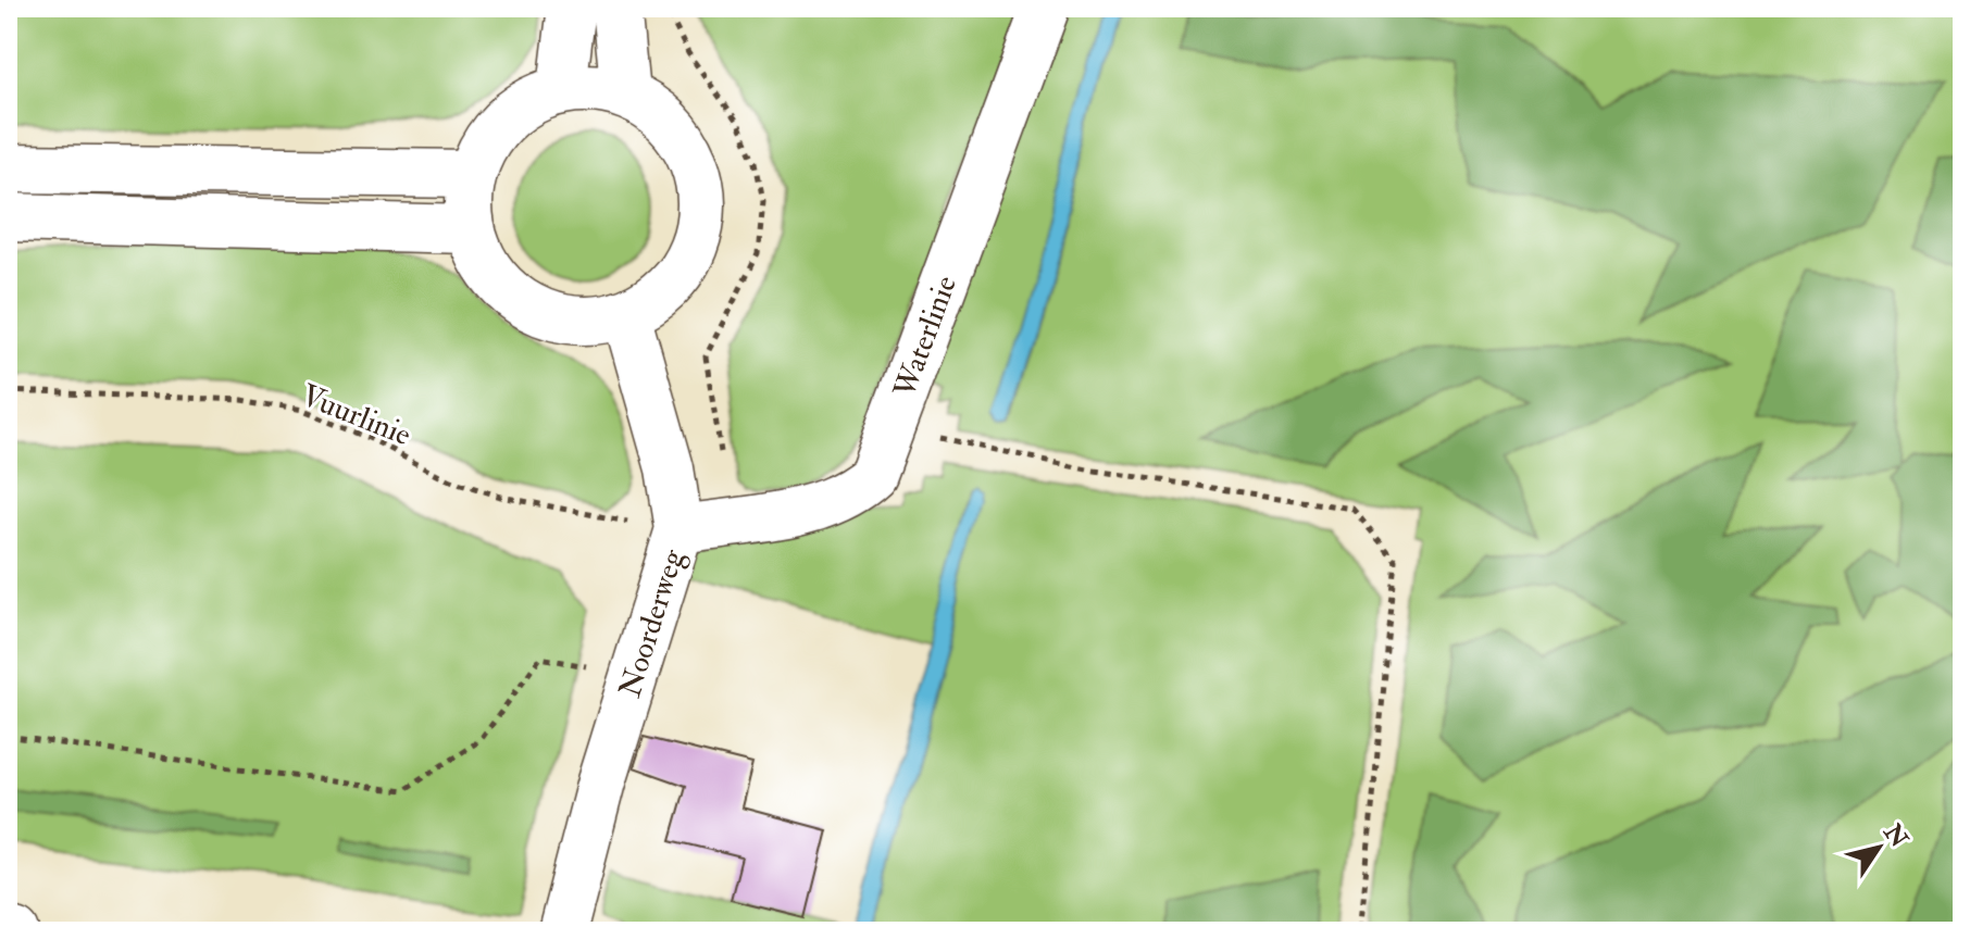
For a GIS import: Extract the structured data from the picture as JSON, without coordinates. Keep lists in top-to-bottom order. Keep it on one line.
{"streets":{"main road":["Waterlinie","Noorderweg"],"path":["Vuurlinie"]},"crossings":[["Waterlinie","Vuurlinie"],["Waterlinie","Noorderweg"],["Vuurlinie","Noorderweg"]],"north":"top right"}
